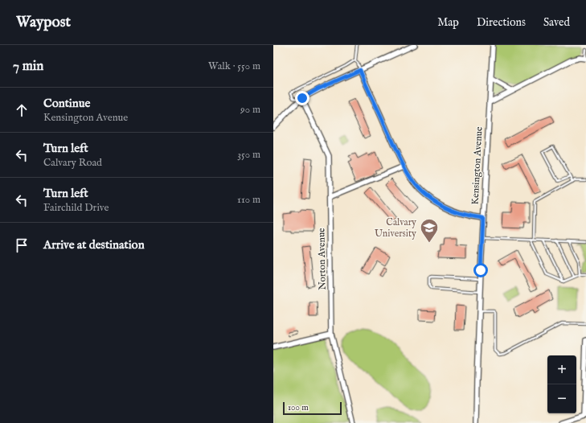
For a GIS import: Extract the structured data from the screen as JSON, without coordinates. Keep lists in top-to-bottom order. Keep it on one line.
{"streets":{"street":["Kensington Avenue","Norton Avenue"]},"places":{"school or university":["Calvary University"]},"scale_bar":"100 m","page":{"header":"Waypost","nav":["Map","Directions","Saved"],"heading":["7 min","Walk · 550 m"],"list":[["Continue","Kensington Avenue","90 m"],["Turn left","Calvary Road","350 m"],["Turn left","Fairchild Drive","110 m"],"Arrive at destination"],"map_buttons":["+","−"],"scale":"100 m"}}
